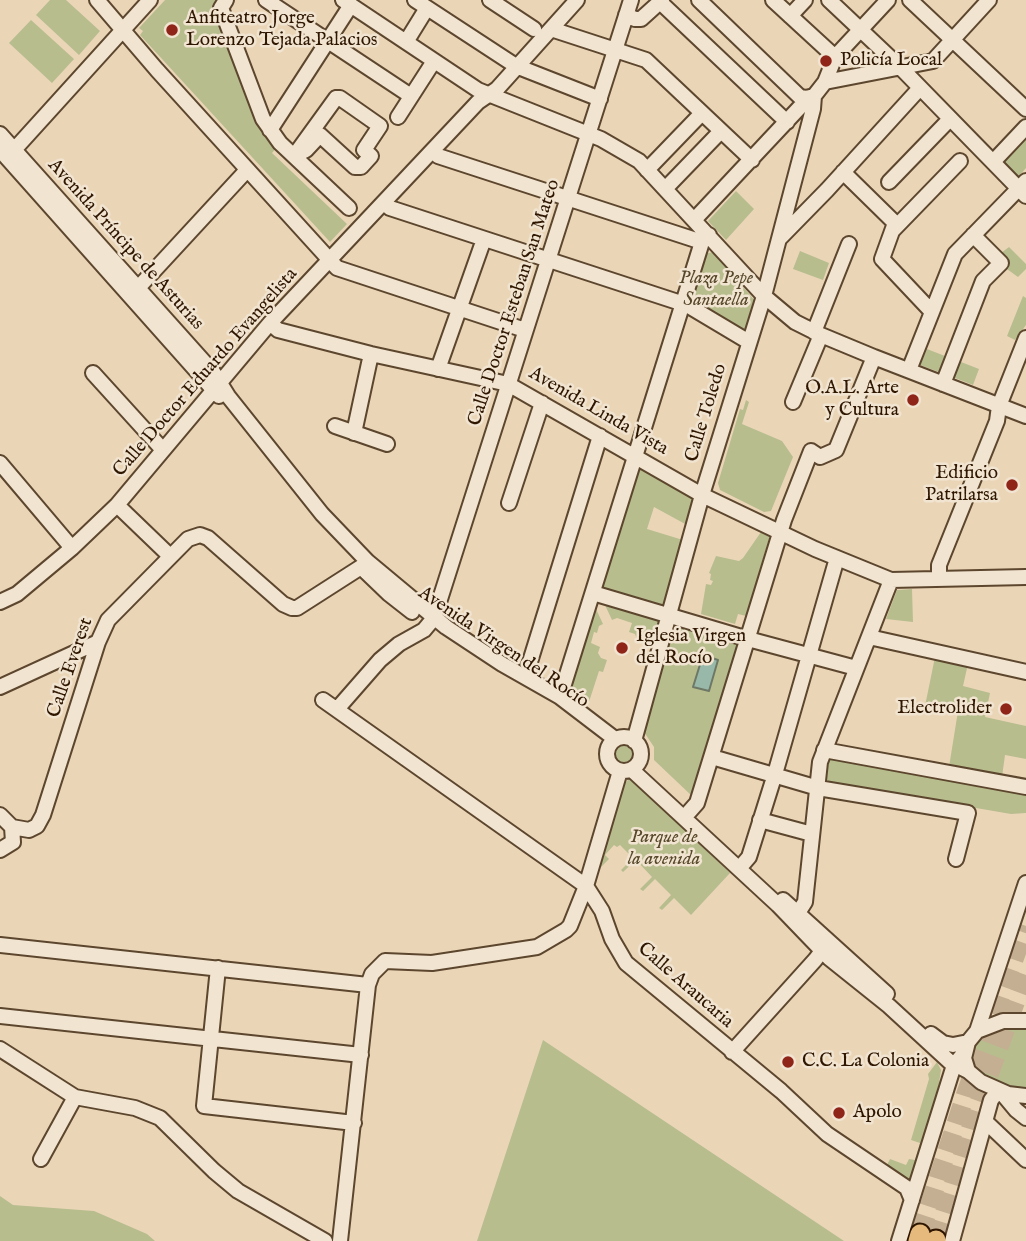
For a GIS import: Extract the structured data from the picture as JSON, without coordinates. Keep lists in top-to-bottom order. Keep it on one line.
{"streets":{"street":["Avenida Príncipe de Asturias","Calle Doctor Esteban San Mateo","Calle Doctor Eduardo Evangelista","Avenida Linda Vista","Calle Toledo","Avenida Virgen del Rocío","Calle Everest","Calle Araucaria"]},"crossings":[["Avenida Príncipe de Asturias","Calle Doctor Eduardo Evangelista"],["Avenida Príncipe de Asturias","Avenida Virgen del Rocío"],["Calle Doctor Esteban San Mateo","Avenida Linda Vista"],["Calle Doctor Esteban San Mateo","Avenida Virgen del Rocío"],["Calle Doctor Eduardo Evangelista","Avenida Linda Vista"],["Calle Doctor Eduardo Evangelista","Avenida Virgen del Rocío"],["Avenida Linda Vista","Calle Toledo"],["Calle Toledo","Avenida Virgen del Rocío"],["Avenida Virgen del Rocío","Calle Everest"]],"parks":["Plaza Pepe Santaella","Parque de la avenida"],"places":["Anfiteatro Jorge Lorenzo Tejada Palacios","Policía Local","O.A.L. Arte y Cultura","Edificio Patrilarsa","Iglesia Virgen del Rocío","Electrolider","C.C. La Colonia","Apolo"]}
